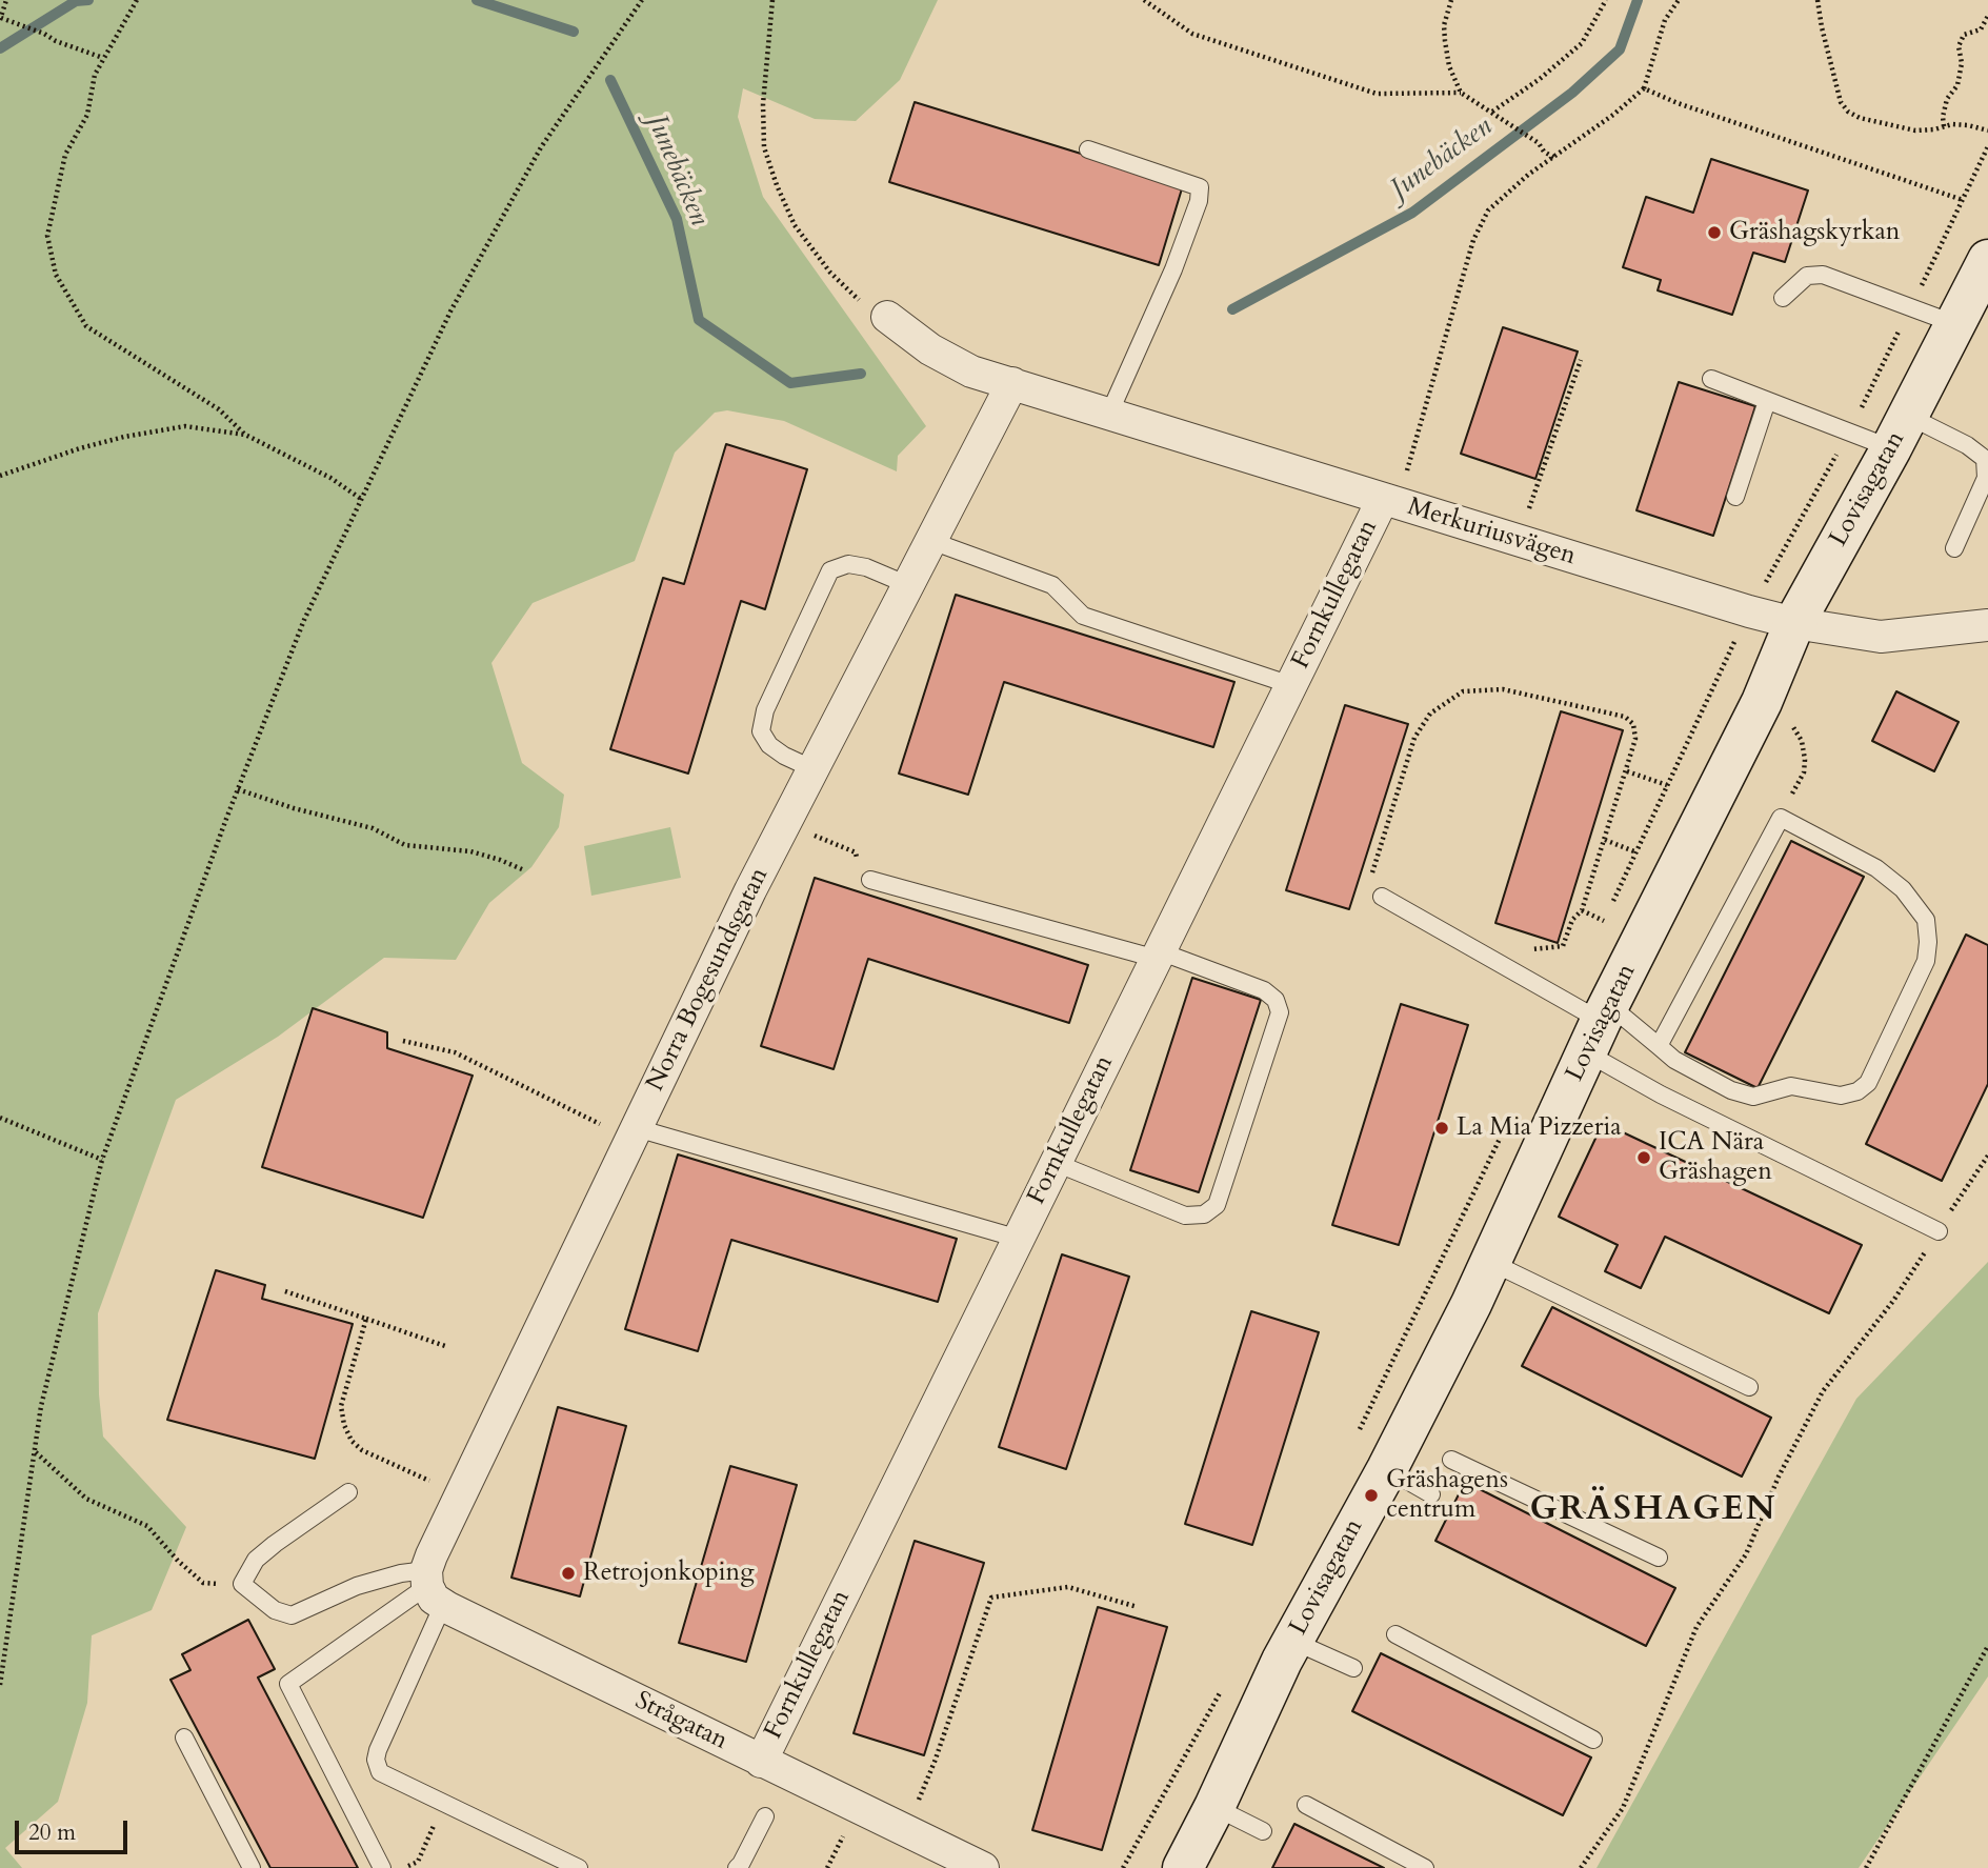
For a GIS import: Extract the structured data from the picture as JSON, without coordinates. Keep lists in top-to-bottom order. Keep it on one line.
{"streets":{"street":["Lovisagatan","Merkuriusvägen","Fornkullegatan","Norra Bogesundsgatan","Strågatan"]},"crossings":[["Lovisagatan","Merkuriusvägen"],["Merkuriusvägen","Fornkullegatan"],["Merkuriusvägen","Norra Bogesundsgatan"],["Fornkullegatan","Strågatan"],["Norra Bogesundsgatan","Strågatan"]],"districts":["GRÄSHAGEN"],"water":["Junebäcken"],"places":["Gräshagskyrkan","La Mia Pizzeria","ICA Nära Gräshagen","Gräshagens centrum","Retrojonkoping"],"scale_bar":"20 m"}
